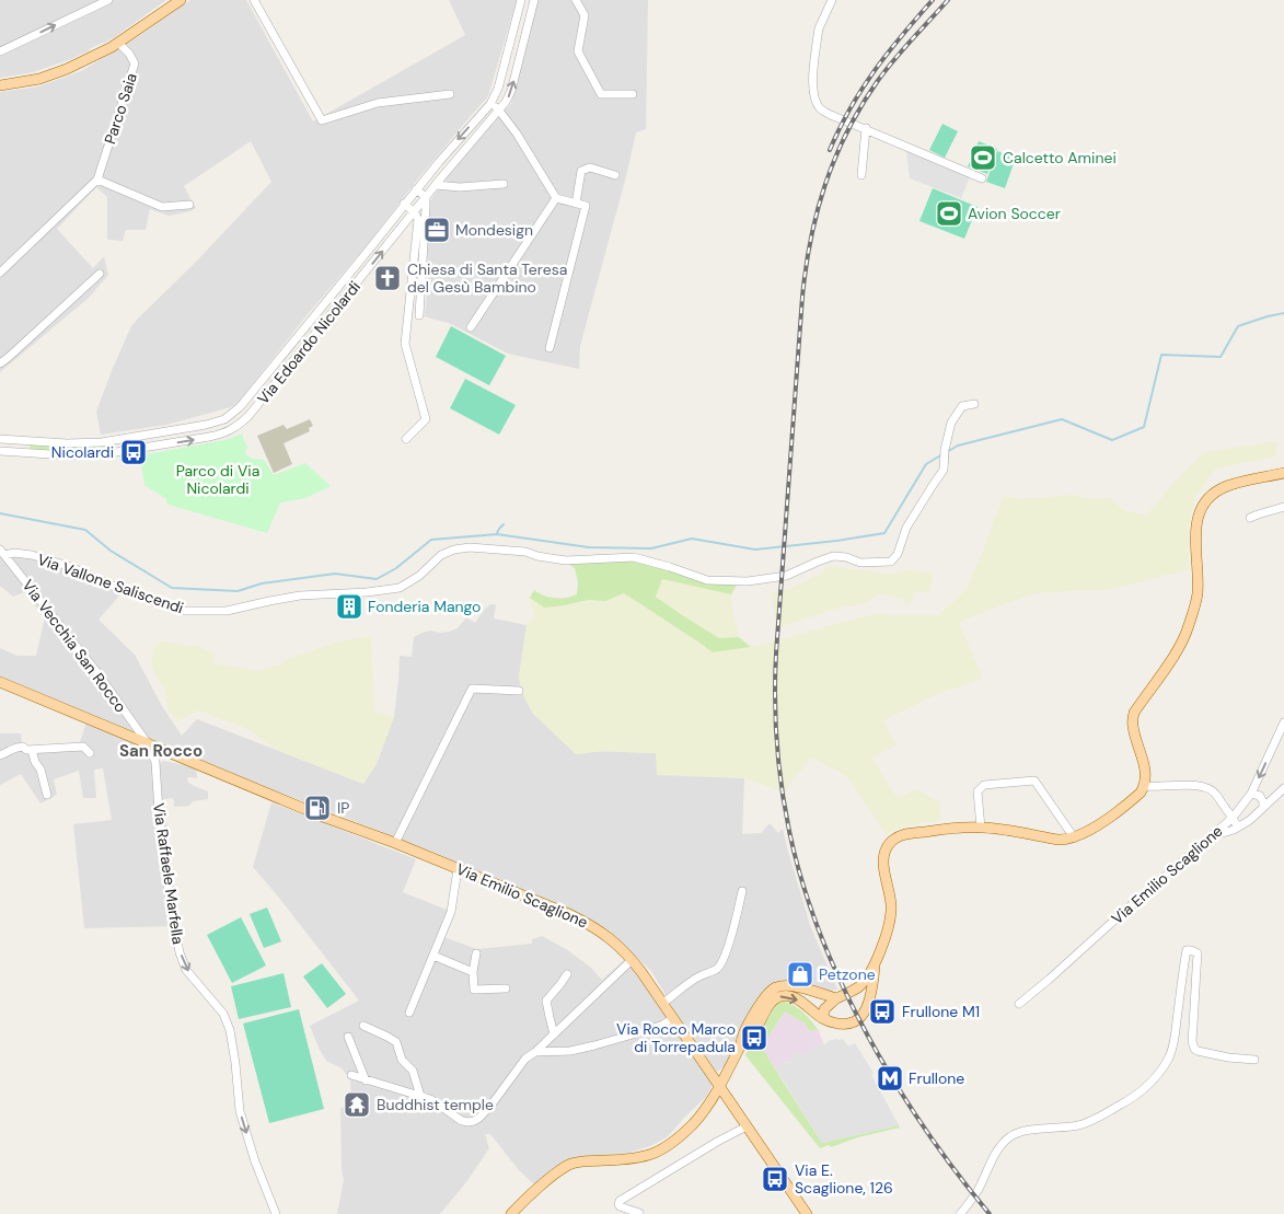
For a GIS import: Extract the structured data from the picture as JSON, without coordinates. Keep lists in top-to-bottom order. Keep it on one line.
{"streets":{"main road":["Via Emilio Scaglione"],"street":["Parco Saia","Via Edoardo Nicolardi","Via Vallone Saliscendi","Via Vecchia San Rocco","Via Raffaele Marfella"]},"crossings":[["Via Vallone Saliscendi","Via Vecchia San Rocco"],["Via Vecchia San Rocco","Via Raffaele Marfella"],["Via Vecchia San Rocco","Via Emilio Scaglione"],["Via Raffaele Marfella","Via Emilio Scaglione"]],"one_way":["Via Raffaele Marfella"],"districts":["San Rocco"],"parks":["Parco di Via Nicolardi"],"places":{"sports":["Calcetto Aminei","Avion Soccer"],"office":["Mondesign"],"church":["Chiesa di Santa Teresa del Gesù Bambino"],"bus stop":["Nicolardi","Frullone M1","Via Rocco Marco di Torrepadula","Via E. Scaglione, 126"],"building":["Fonderia Mango"],"fuel station":["IP"],"shop":["Petzone"],"metro station":["Frullone"],"temple":["Buddhist temple"]}}
